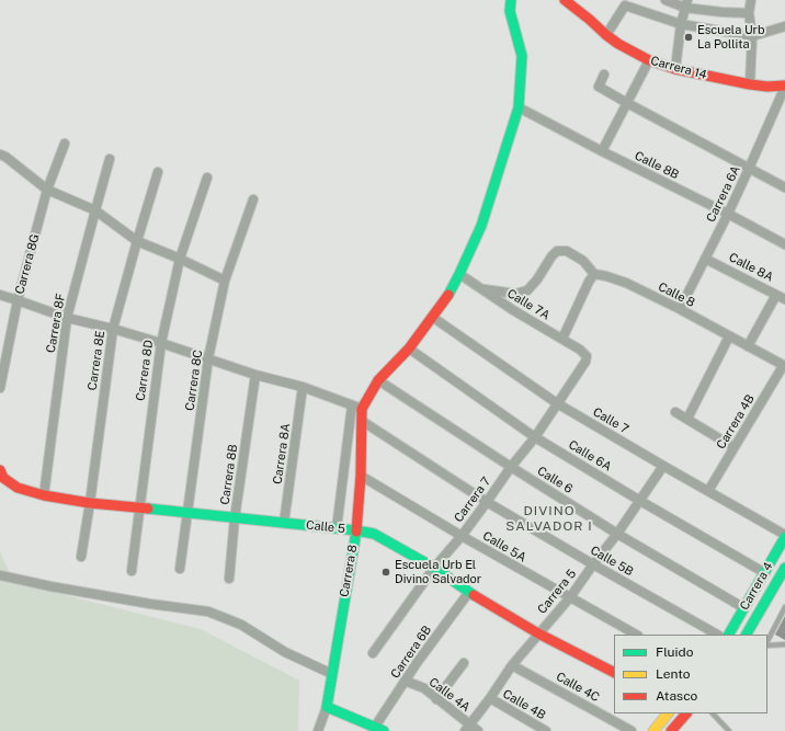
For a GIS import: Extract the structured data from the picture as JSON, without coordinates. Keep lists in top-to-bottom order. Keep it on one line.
{"streets":{"street":["Carrera 14","Calle 8B","Carrera 6A","Carrera 8G","Calle 8A","Calle 8","Calle 7A","Carrera 8F","Carrera 8E","Carrera 8D","Carrera 8C","Calle 7","Carrera 4B","Carrera 8A","Calle 6A","Carrera 8B","Calle 6","Carrera 7","Calle 5","Calle 5A","Calle 5B","Carrera 8","Carrera 4","Carrera 5","Carrera 6B","Calle 4C","Calle 4A","Calle 4B"]},"crossings":[["Carrera 14","Carrera 6A"],["Calle 8B","Carrera 6A"],["Carrera 6A","Calle 8A"],["Carrera 6A","Calle 8"],["Calle 8","Carrera 4B"],["Calle 7A","Carrera 7"],["Carrera 8F","Calle 5"],["Carrera 8E","Calle 5"],["Carrera 8D","Calle 5"],["Carrera 8C","Calle 5"],["Calle 7","Carrera 4B"],["Calle 7","Carrera 7"],["Calle 7","Carrera 4"],["Calle 7","Carrera 5"],["Carrera 8A","Calle 5"],["Calle 6A","Carrera 7"],["Calle 6A","Carrera 4"],["Calle 6A","Carrera 5"],["Carrera 8B","Calle 5"],["Calle 6","Carrera 7"],["Calle 6","Carrera 4"],["Calle 6","Carrera 5"],["Carrera 7","Calle 5"],["Carrera 7","Calle 5A"],["Carrera 7","Calle 5B"],["Calle 5","Carrera 8"],["Calle 5","Carrera 5"],["Calle 5","Carrera 6B"],["Calle 5A","Carrera 8"],["Calle 5A","Carrera 5"],["Calle 5B","Carrera 8"],["Calle 5B","Carrera 5"],["Carrera 5","Calle 4C"],["Carrera 5","Calle 4A"],["Carrera 5","Calle 4B"],["Carrera 6B","Calle 4A"]],"districts":["DIVINO SALVADOR I"],"places":["Escuela Urb La Pollita","Escuela Urb El Divino Salvador"],"legend":["Fluido","Lento","Atasco"]}
